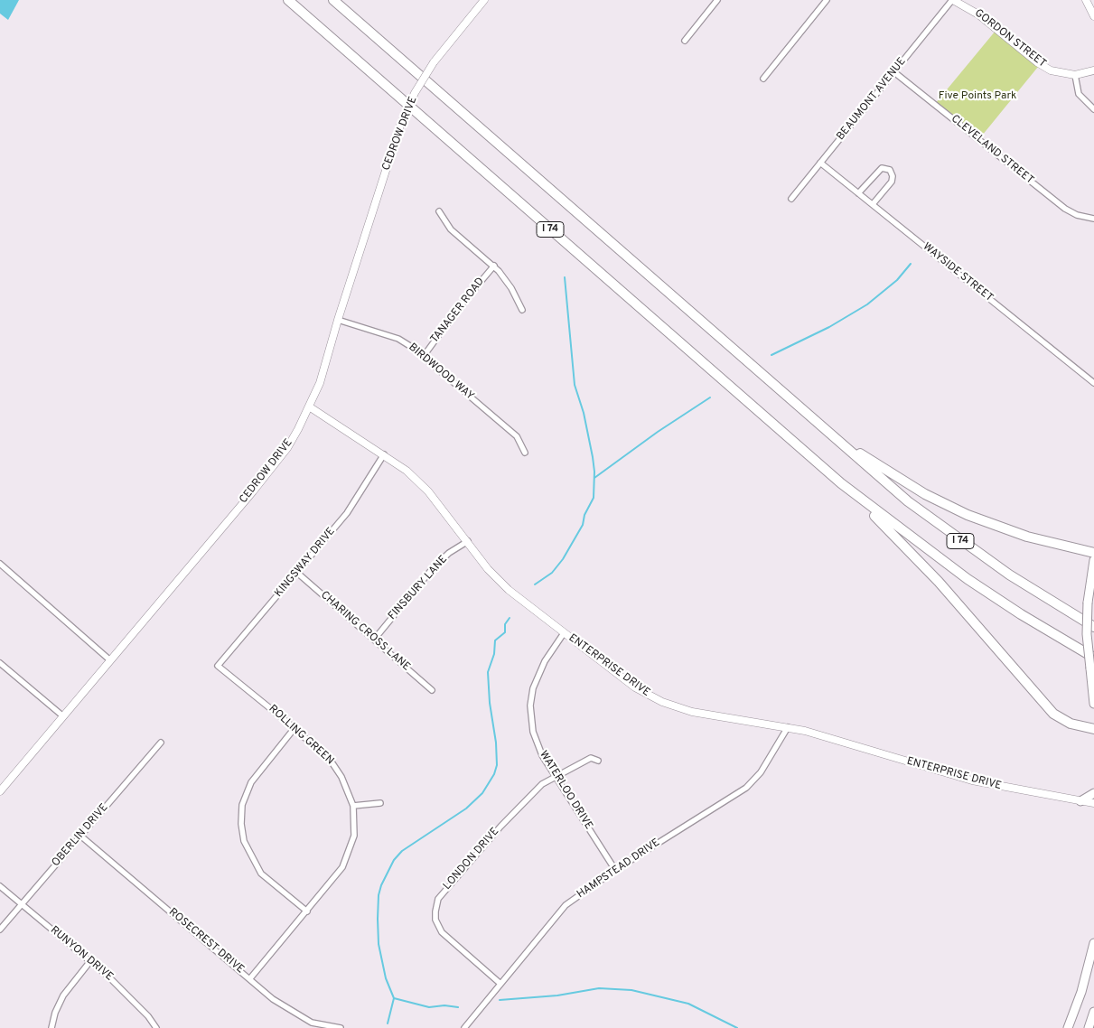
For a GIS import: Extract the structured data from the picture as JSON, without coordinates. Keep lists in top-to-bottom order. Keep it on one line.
{"streets":{"highway":["I 74"],"street":["GORDON STREET","BEAUMONT AVENUE","CEDROW DRIVE","CLEVELAND STREET","WAYSIDE STREET","TANAGER ROAD","BIRDWOOD WAY","KINGSWAY DRIVE","FINSBURY LANE","CHARING CROSS LANE","ENTERPRISE DRIVE","ROLLING GREEN","WATERLOO DRIVE","OBERLIN DRIVE","LONDON DRIVE","HAMPSTEAD DRIVE","ROSECREST DRIVE","RUNYON DRIVE"]},"crossings":[["GORDON STREET","BEAUMONT AVENUE"],["BEAUMONT AVENUE","CLEVELAND STREET"],["BEAUMONT AVENUE","WAYSIDE STREET"],["CEDROW DRIVE","BIRDWOOD WAY"],["CEDROW DRIVE","ENTERPRISE DRIVE"],["TANAGER ROAD","BIRDWOOD WAY"],["KINGSWAY DRIVE","CHARING CROSS LANE"],["KINGSWAY DRIVE","ENTERPRISE DRIVE"],["KINGSWAY DRIVE","ROLLING GREEN"],["FINSBURY LANE","CHARING CROSS LANE"],["FINSBURY LANE","ENTERPRISE DRIVE"],["ENTERPRISE DRIVE","WATERLOO DRIVE"],["ENTERPRISE DRIVE","HAMPSTEAD DRIVE"],["ROLLING GREEN","ROSECREST DRIVE"],["WATERLOO DRIVE","LONDON DRIVE"],["WATERLOO DRIVE","HAMPSTEAD DRIVE"],["OBERLIN DRIVE","ROSECREST DRIVE"],["OBERLIN DRIVE","RUNYON DRIVE"],["LONDON DRIVE","HAMPSTEAD DRIVE"]],"parks":["Five Points Park"]}
